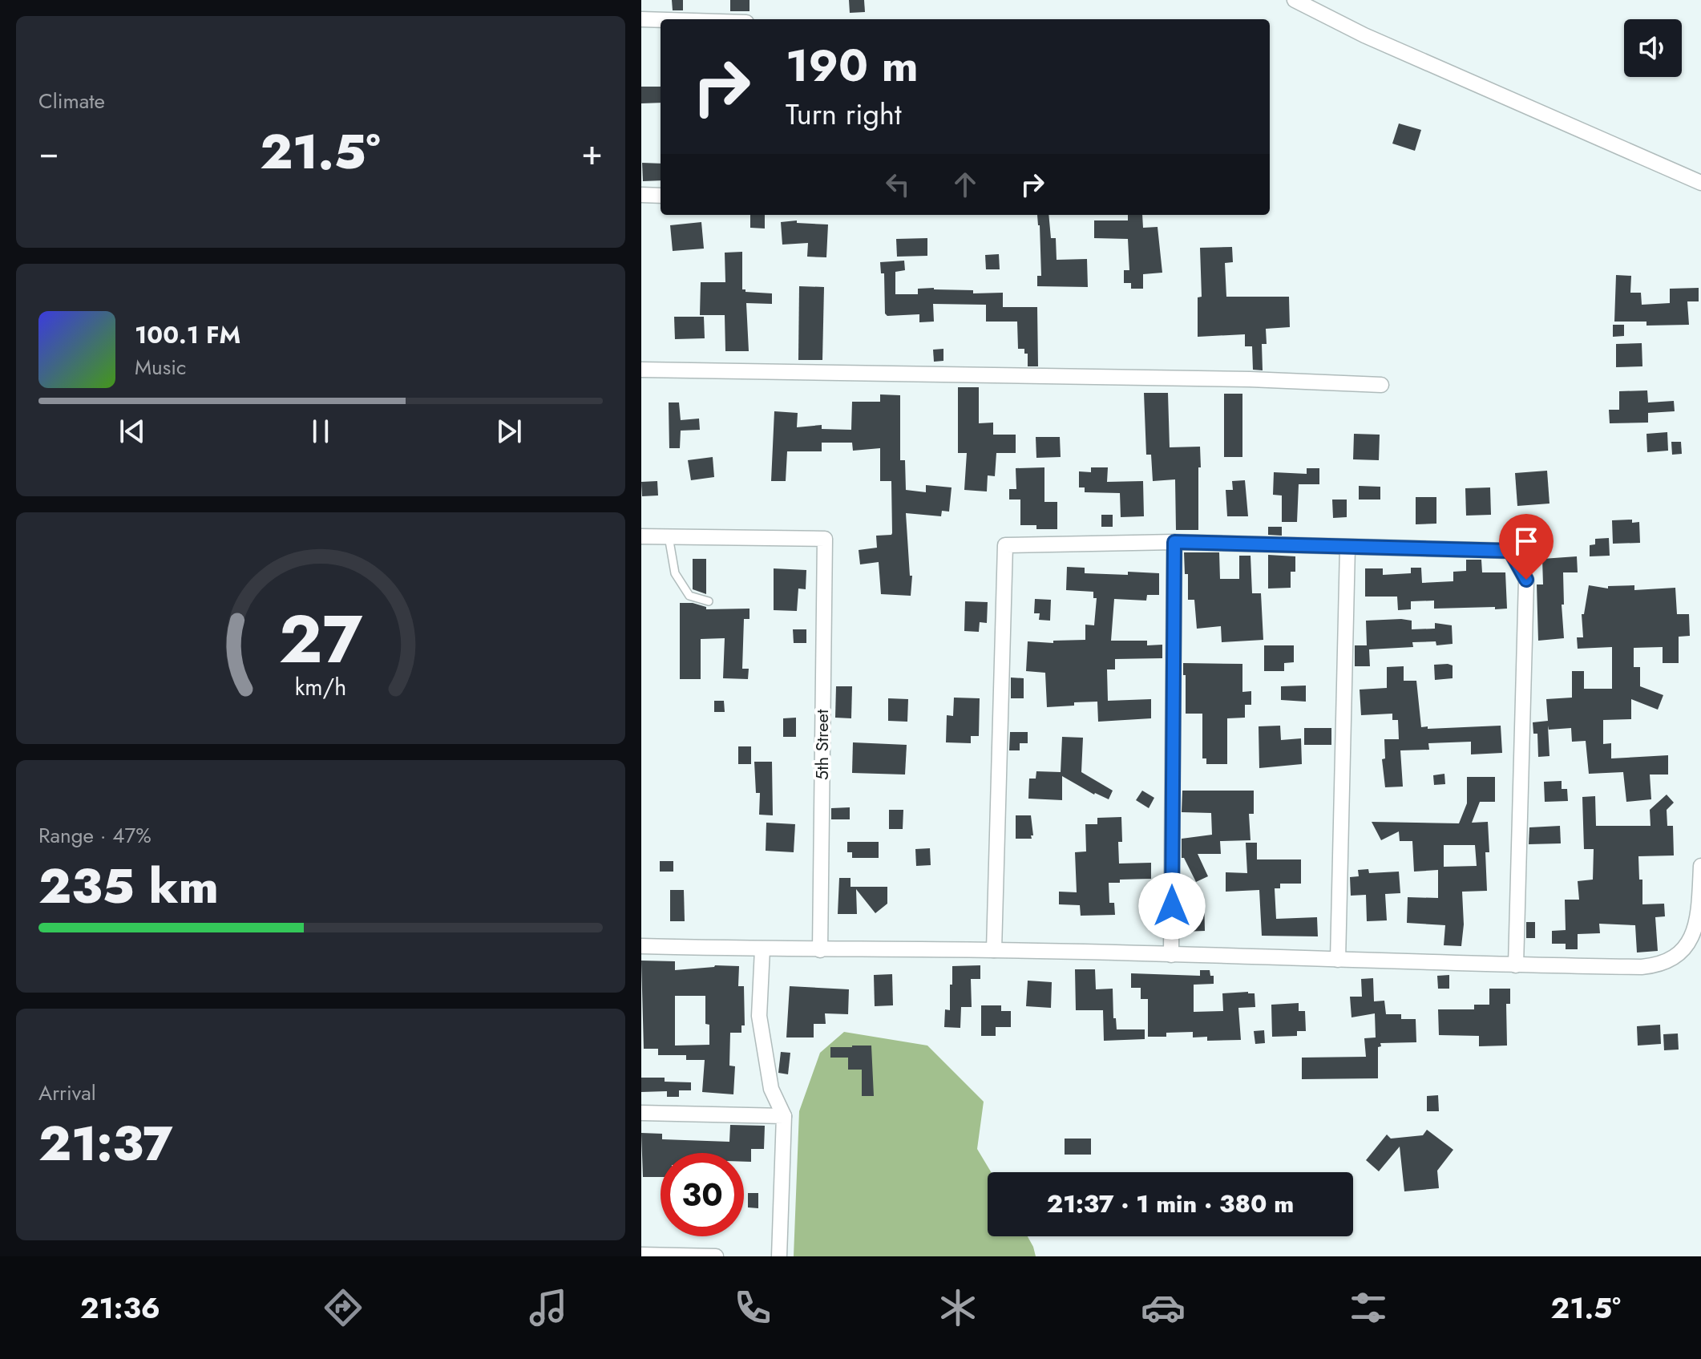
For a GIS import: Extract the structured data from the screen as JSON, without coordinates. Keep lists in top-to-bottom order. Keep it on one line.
{"streets":{"street":["5th Street"]},"page":{"tile":["Climate",["Range · 47%","235 km"],["Arrival","21:37"]],"turn":["190 m","Turn right"],"heat":["−","21.5°","+"],"song":["100.1 FM","Music"],"limit":"30","trip":"21:37 · 1 min · 380 m","tabs":["21:36","21.5°"],"gauge":["27","km/h"]}}
